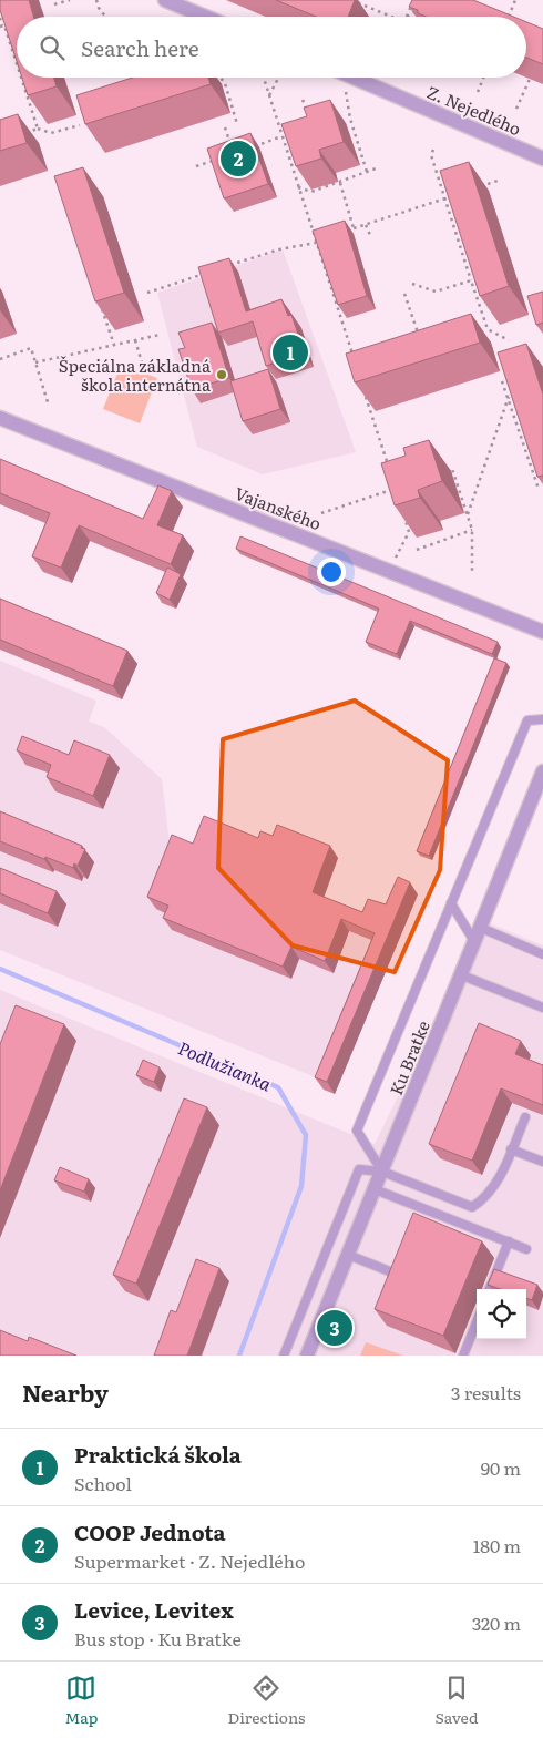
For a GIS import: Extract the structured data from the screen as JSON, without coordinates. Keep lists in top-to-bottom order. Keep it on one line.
{"streets":{"street":["Z. Nejedlého","Vajanského","Ku Bratke"]},"water":["Podlužianka"],"places":["Špeciálna základná škola internátna"],"page":{"search":"Search here","pins":["2","1","3"],"heading":["Nearby","3 results"],"list":[{"mark":"1","name":"Praktická škola","note":"School","value":"90 m"},{"mark":"2","name":"COOP Jednota","note":"Supermarket · Z. Nejedlého","value":"180 m"},{"mark":"3","name":"Levice, Levitex","note":"Bus stop · Ku Bratke","value":"320 m"}],"nav":["Map","Directions","Saved"]}}
